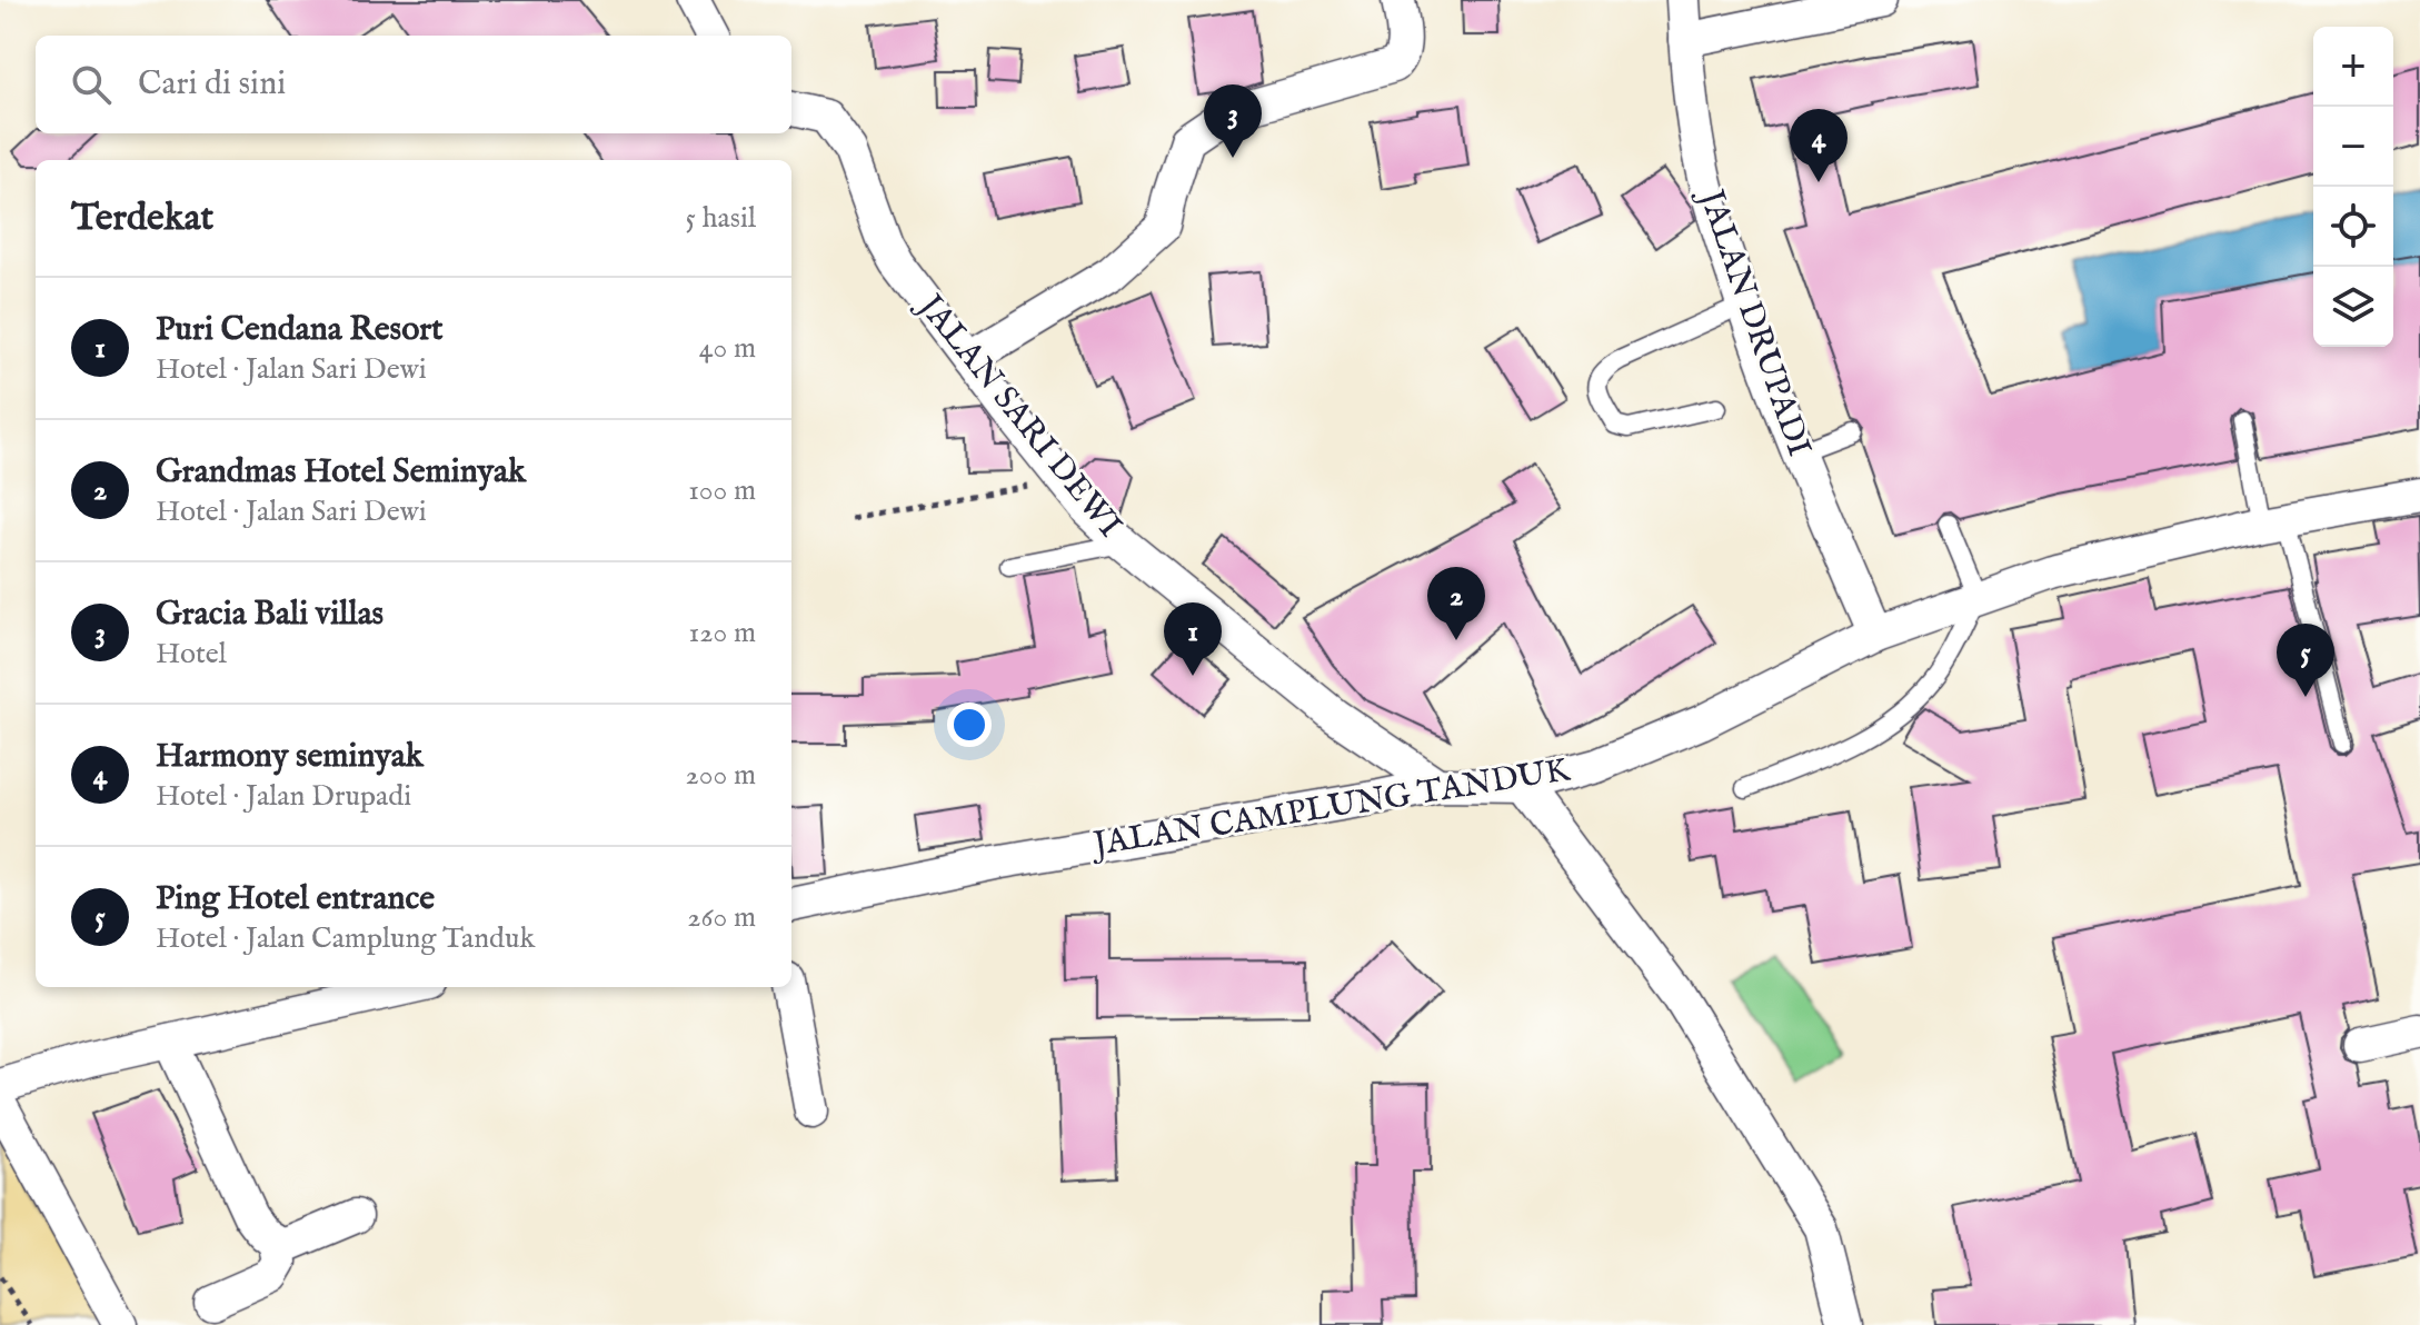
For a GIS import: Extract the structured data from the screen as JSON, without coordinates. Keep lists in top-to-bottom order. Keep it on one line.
{"streets":{"street":["JALAN DRUPADI","JALAN SARI DEWI","JALAN CAMPLUNG TANDUK"]},"crossings":[["JALAN DRUPADI","JALAN CAMPLUNG TANDUK"],["JALAN SARI DEWI","JALAN CAMPLUNG TANDUK"]],"page":{"map_buttons":["+","−"],"search":"Cari di sini","pins":["3","4","2","1","5"],"heading":["Terdekat","5 hasil"],"list":[{"mark":"1","name":"Puri Cendana Resort","note":"Hotel · Jalan Sari Dewi","value":"40 m"},{"mark":"2","name":"Grandmas Hotel Seminyak","note":"Hotel · Jalan Sari Dewi","value":"100 m"},{"mark":"3","name":"Gracia Bali villas","note":"Hotel","value":"120 m"},{"mark":"4","name":"Harmony seminyak","note":"Hotel · Jalan Drupadi","value":"200 m"},{"mark":"5","name":"Ping Hotel entrance","note":"Hotel · Jalan Camplung Tanduk","value":"260 m"}]}}
